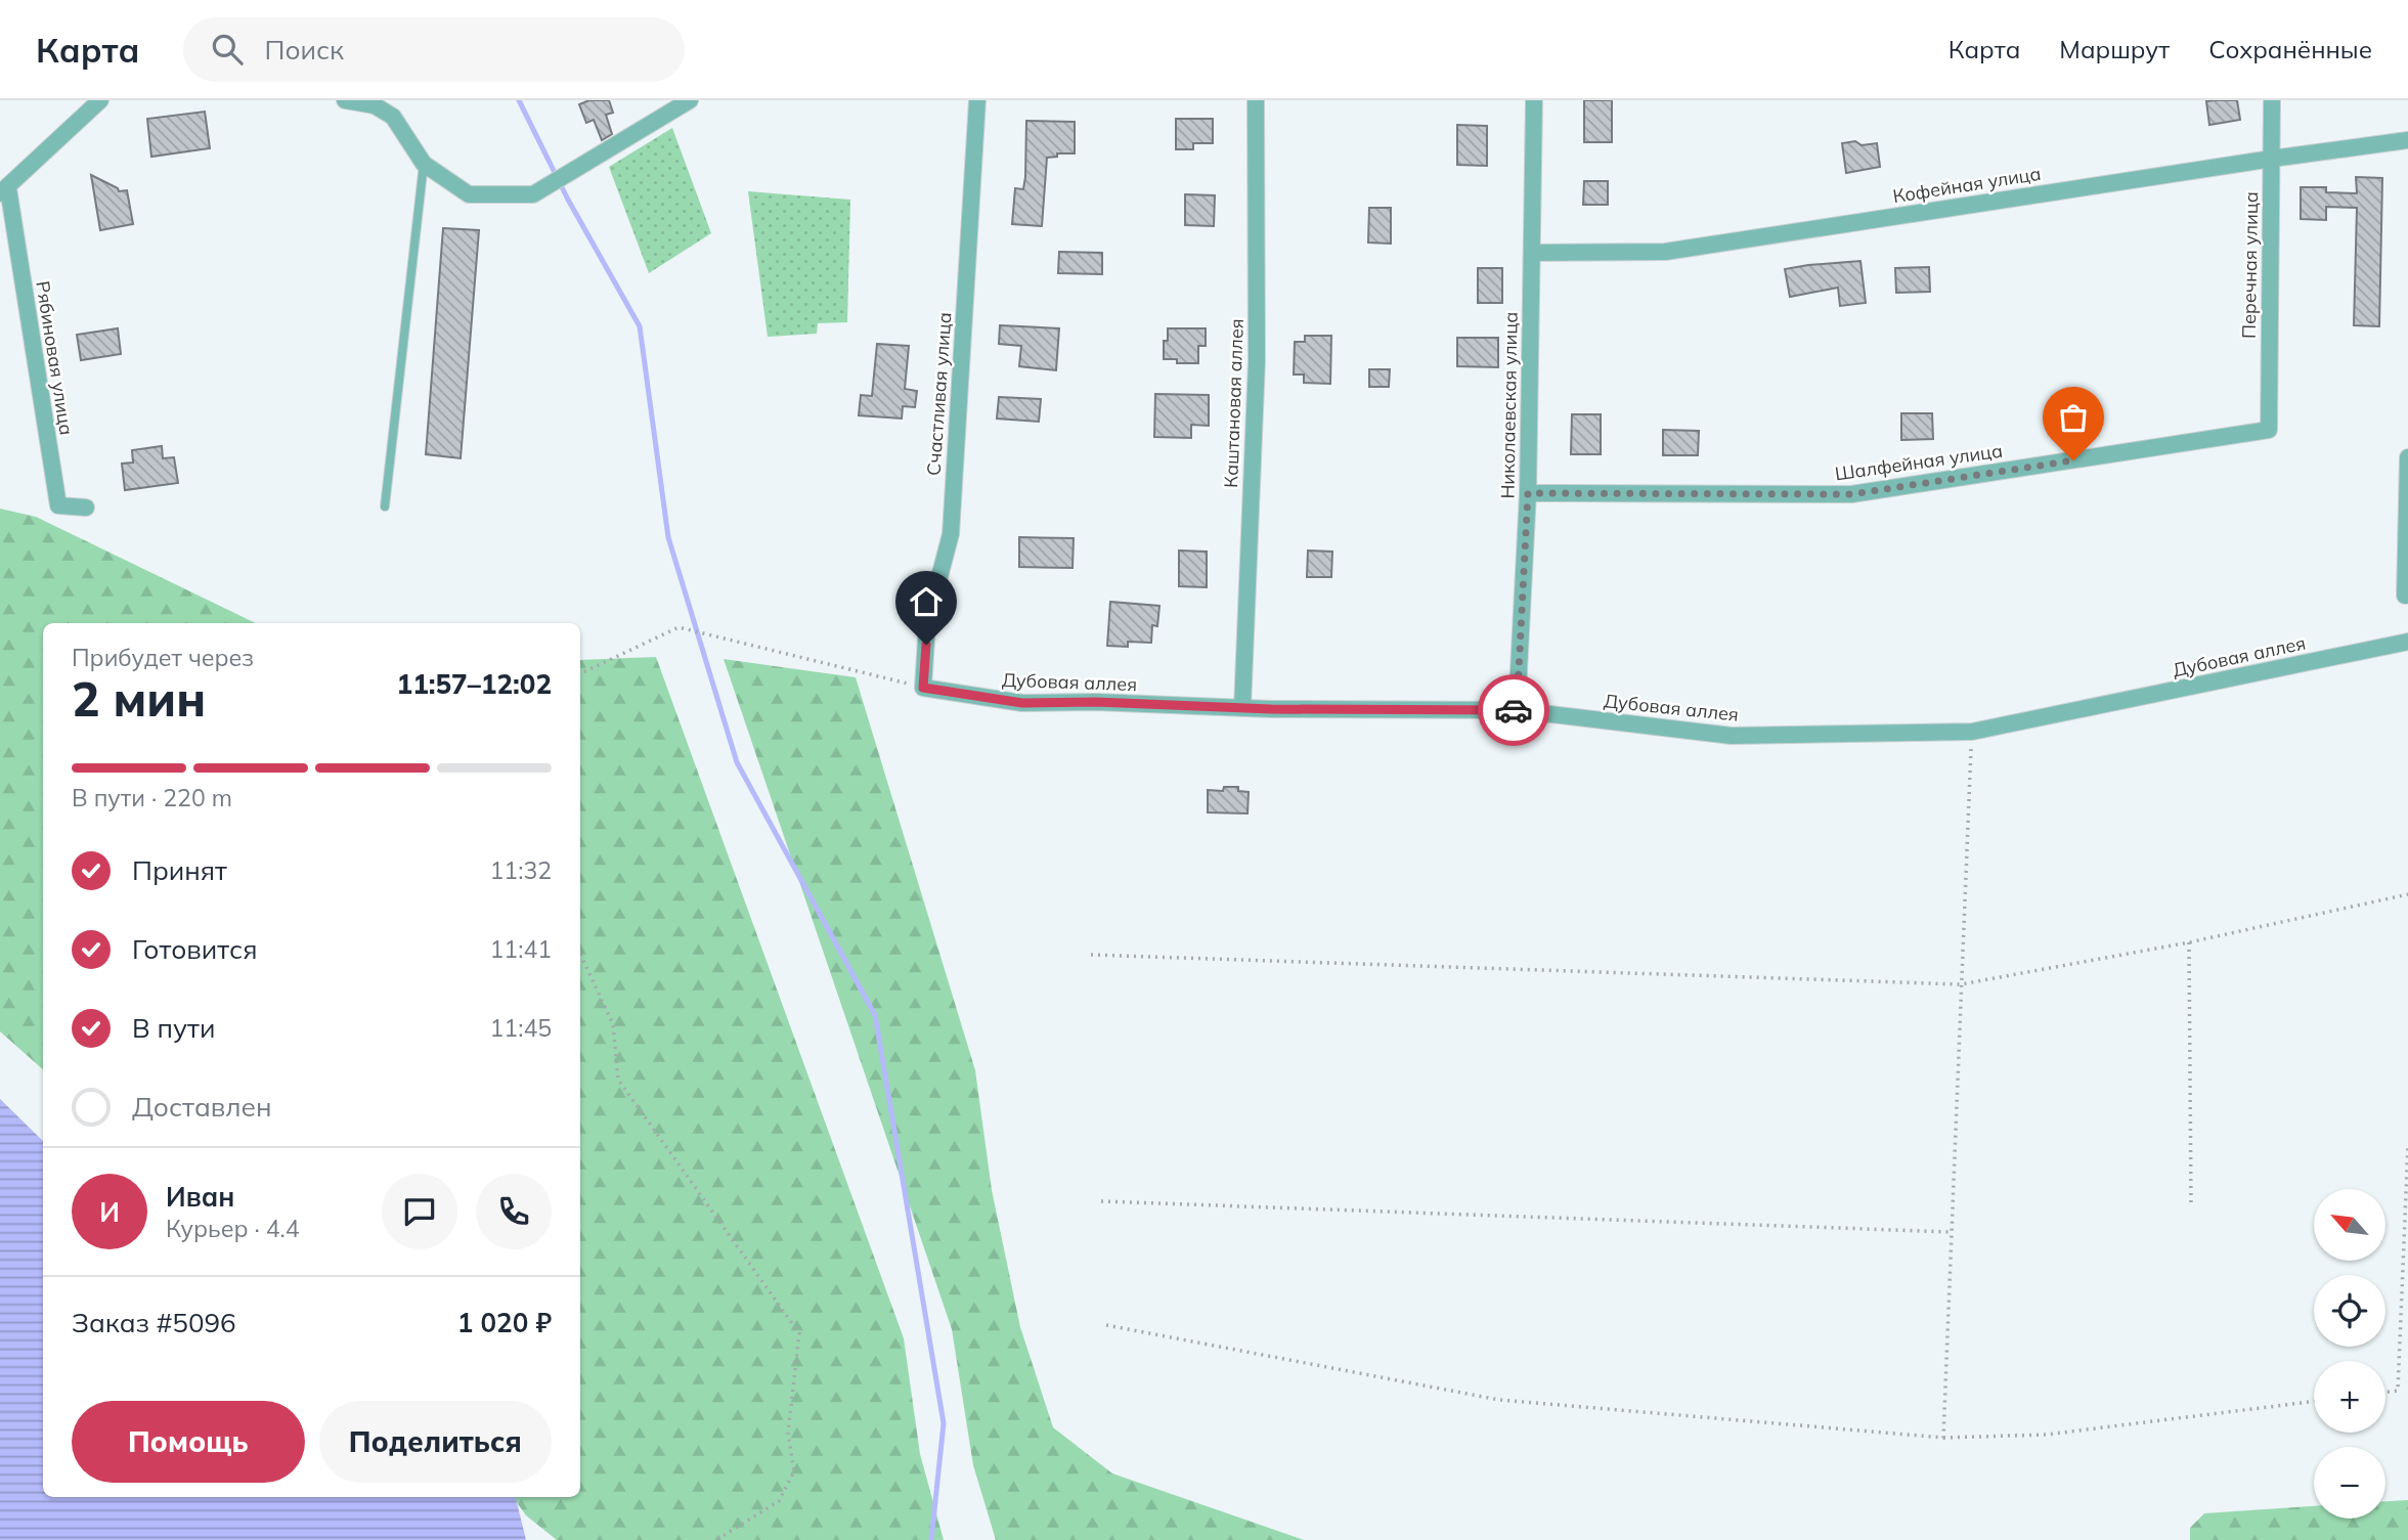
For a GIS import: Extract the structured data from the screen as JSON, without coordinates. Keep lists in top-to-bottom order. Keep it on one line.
{"streets":{"street":["Кофейная улица","Перечная улица","Рябиновая улица","Счастливая улица","Каштановая аллея","Николаевская улица","Шалфейная улица","Дубовая аллея"]},"crossings":[["Кофейная улица","Перечная улица"],["Кофейная улица","Николаевская улица"],["Перечная улица","Шалфейная улица"],["Счастливая улица","Дубовая аллея"],["Каштановая аллея","Дубовая аллея"],["Николаевская улица","Шалфейная улица"],["Николаевская улица","Дубовая аллея"]],"north":"top left","page":{"header":"Карта","search":"Поиск","nav":["Карта","Маршрут","Сохранённые"],"heading":["2 мин","Прибудет через","11:57–12:02"],"panel":["Иван","Курьер · 4.4","Заказ #5096","1 020 ₽"],"bar":"В пути · 220 m","list":[["Принят","11:32"],["Готовится","11:41"],["В пути","11:45"],"Доставлен"],"round":"И","map_buttons":["+","−"],"buttons":["Помощь","Поделиться"]}}
